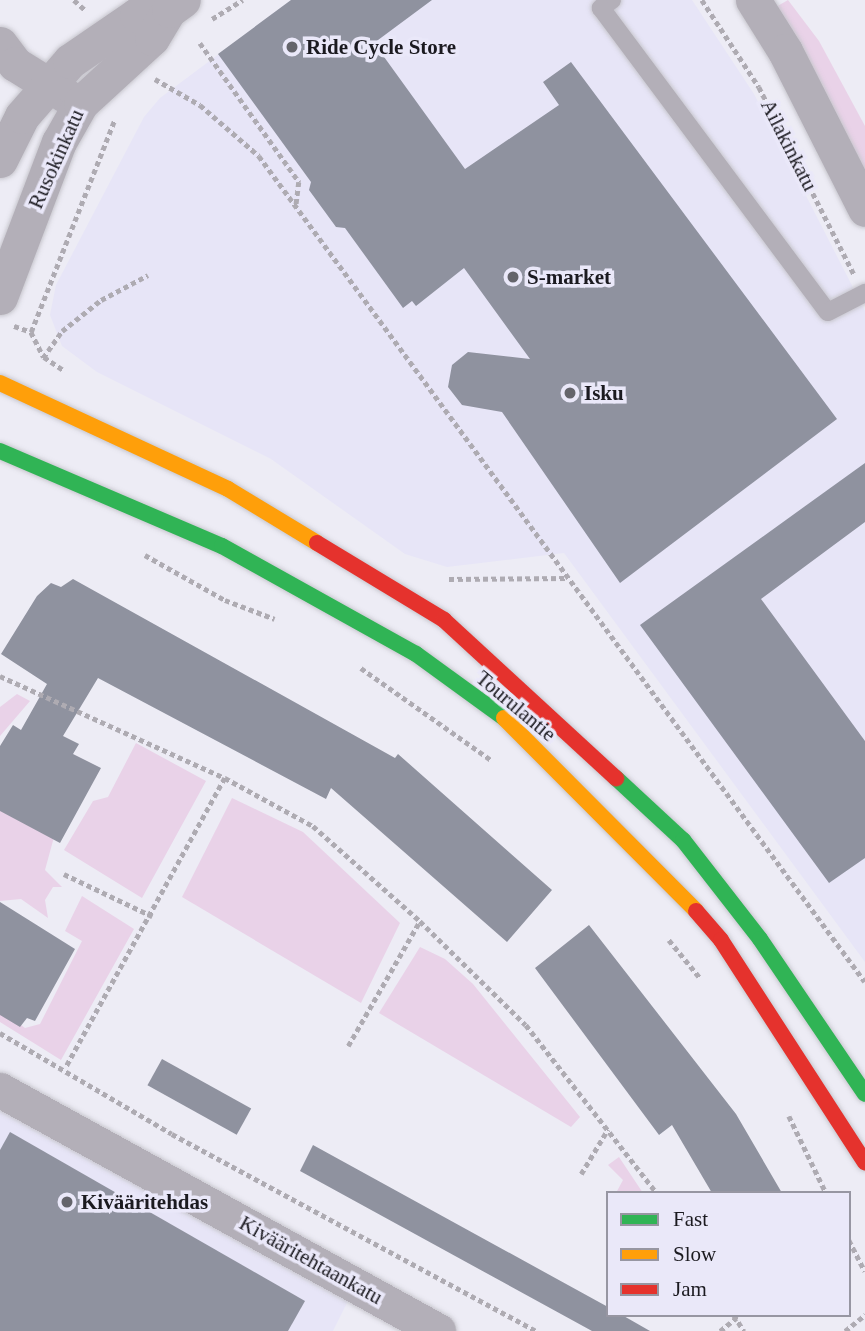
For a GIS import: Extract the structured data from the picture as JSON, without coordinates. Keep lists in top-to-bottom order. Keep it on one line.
{"streets":{"main road":["Tourulantie"],"street":["Ailakinkatu","Rusokinkatu","Kivääritehtaankatu"]},"places":["Ride Cycle Store","S-market","Isku","Kivääritehdas"],"legend":["Fast","Slow","Jam"]}
